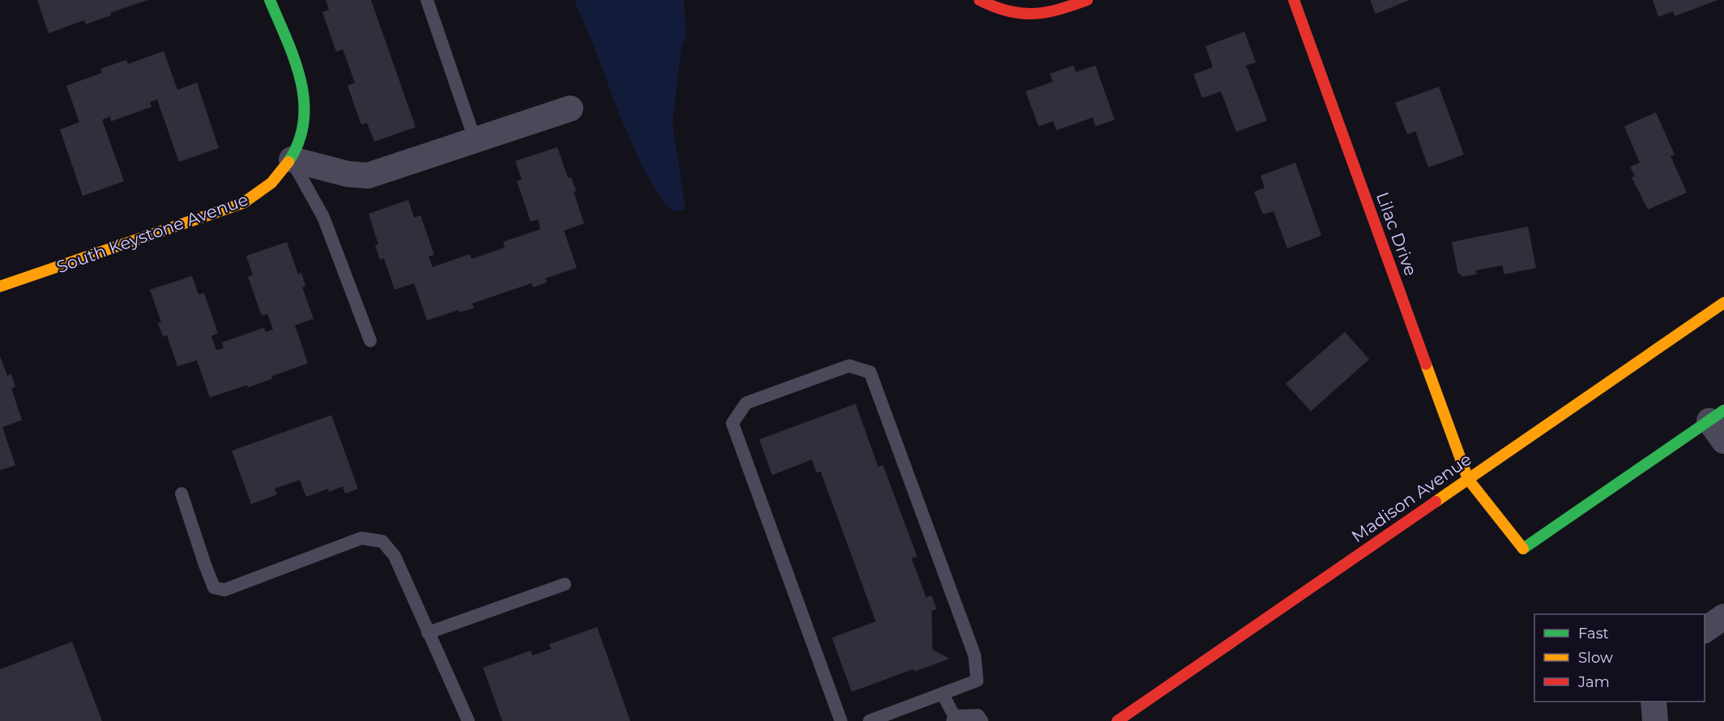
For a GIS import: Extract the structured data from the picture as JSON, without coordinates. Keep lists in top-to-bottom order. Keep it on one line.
{"streets":{"street":["South Keystone Avenue","Lilac Drive","Madison Avenue"]},"crossings":[["Lilac Drive","Madison Avenue"]],"legend":["Fast","Slow","Jam"]}
